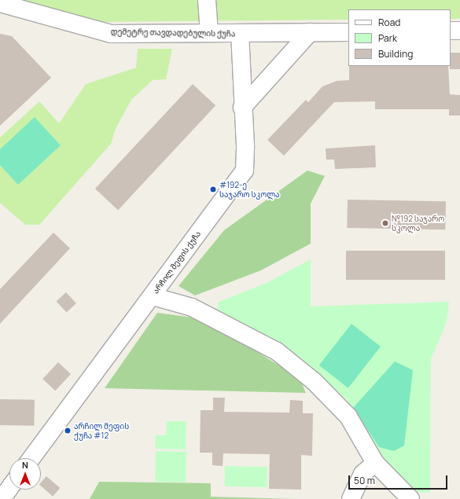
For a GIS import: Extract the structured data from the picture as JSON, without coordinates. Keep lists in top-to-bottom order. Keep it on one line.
{"streets":{"street":["დემეტრე თავდადებულის ქუჩა","არჩილ მეფის ქუჩა"]},"crossings":[["დემეტრე თავდადებულის ქუჩა","არჩილ მეფის ქუჩა"]],"places":["#192-ე საჯარო სკოლა","№192 საჯარო სკოლა","არჩილ მეფის ქუჩა #12"],"legend":["Road","Park","Building"],"scale_bar":"50 m","north":"top"}
